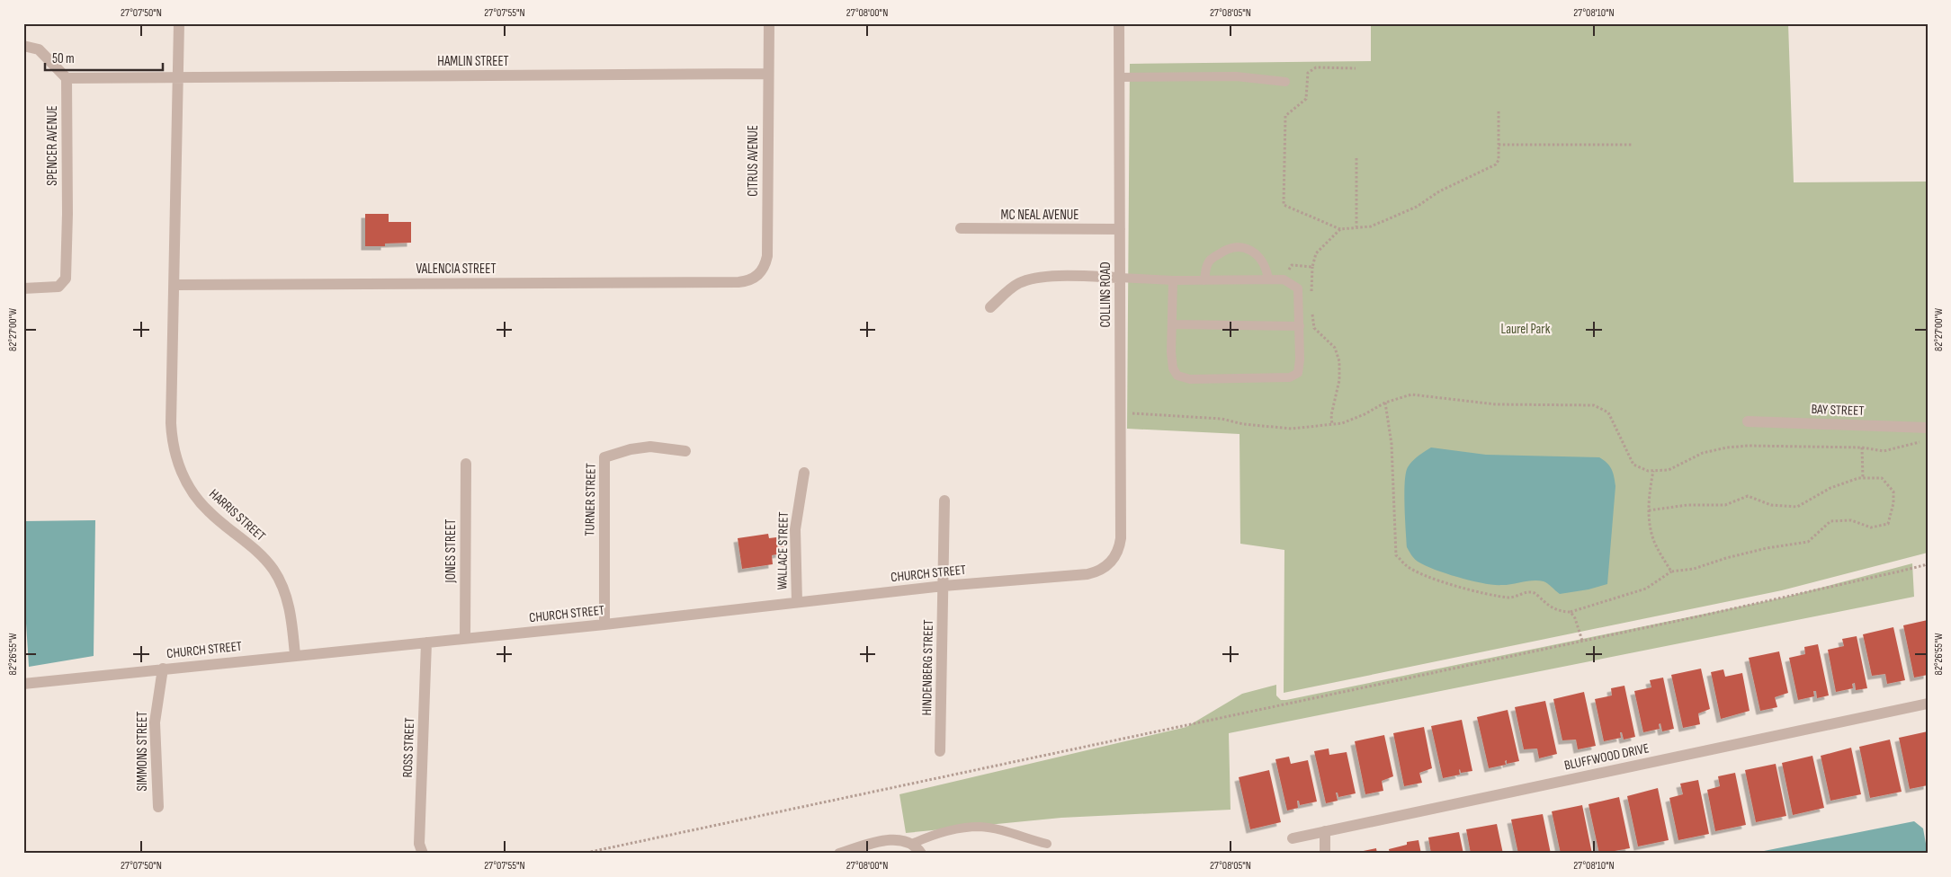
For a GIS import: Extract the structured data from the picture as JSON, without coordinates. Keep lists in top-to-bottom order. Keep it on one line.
{"streets":{"street":["HAMLIN STREET","SPENCER AVENUE","CITRUS AVENUE","MC NEAL AVENUE","VALENCIA STREET","COLLINS ROAD","BAY STREET","TURNER STREET","HARRIS STREET","JONES STREET","WALLACE STREET","CHURCH STREET","HINDENBERG STREET","ROSS STREET","SIMMONS STREET","BLUFFWOOD DRIVE"]},"crossings":[["HAMLIN STREET","CITRUS AVENUE"],["CITRUS AVENUE","VALENCIA STREET"],["MC NEAL AVENUE","COLLINS ROAD"],["VALENCIA STREET","HARRIS STREET"],["COLLINS ROAD","CHURCH STREET"],["TURNER STREET","CHURCH STREET"],["HARRIS STREET","CHURCH STREET"],["JONES STREET","CHURCH STREET"],["WALLACE STREET","CHURCH STREET"],["CHURCH STREET","HINDENBERG STREET"],["CHURCH STREET","ROSS STREET"],["CHURCH STREET","SIMMONS STREET"]],"parks":["Laurel Park"],"scale_bar":"50 m","coordinates":["27°07'50\"N","27°07'55\"N","27°08'00\"N","27°08'05\"N","27°08'10\"N","82°27'00\"W","82°26'55\"W"]}
